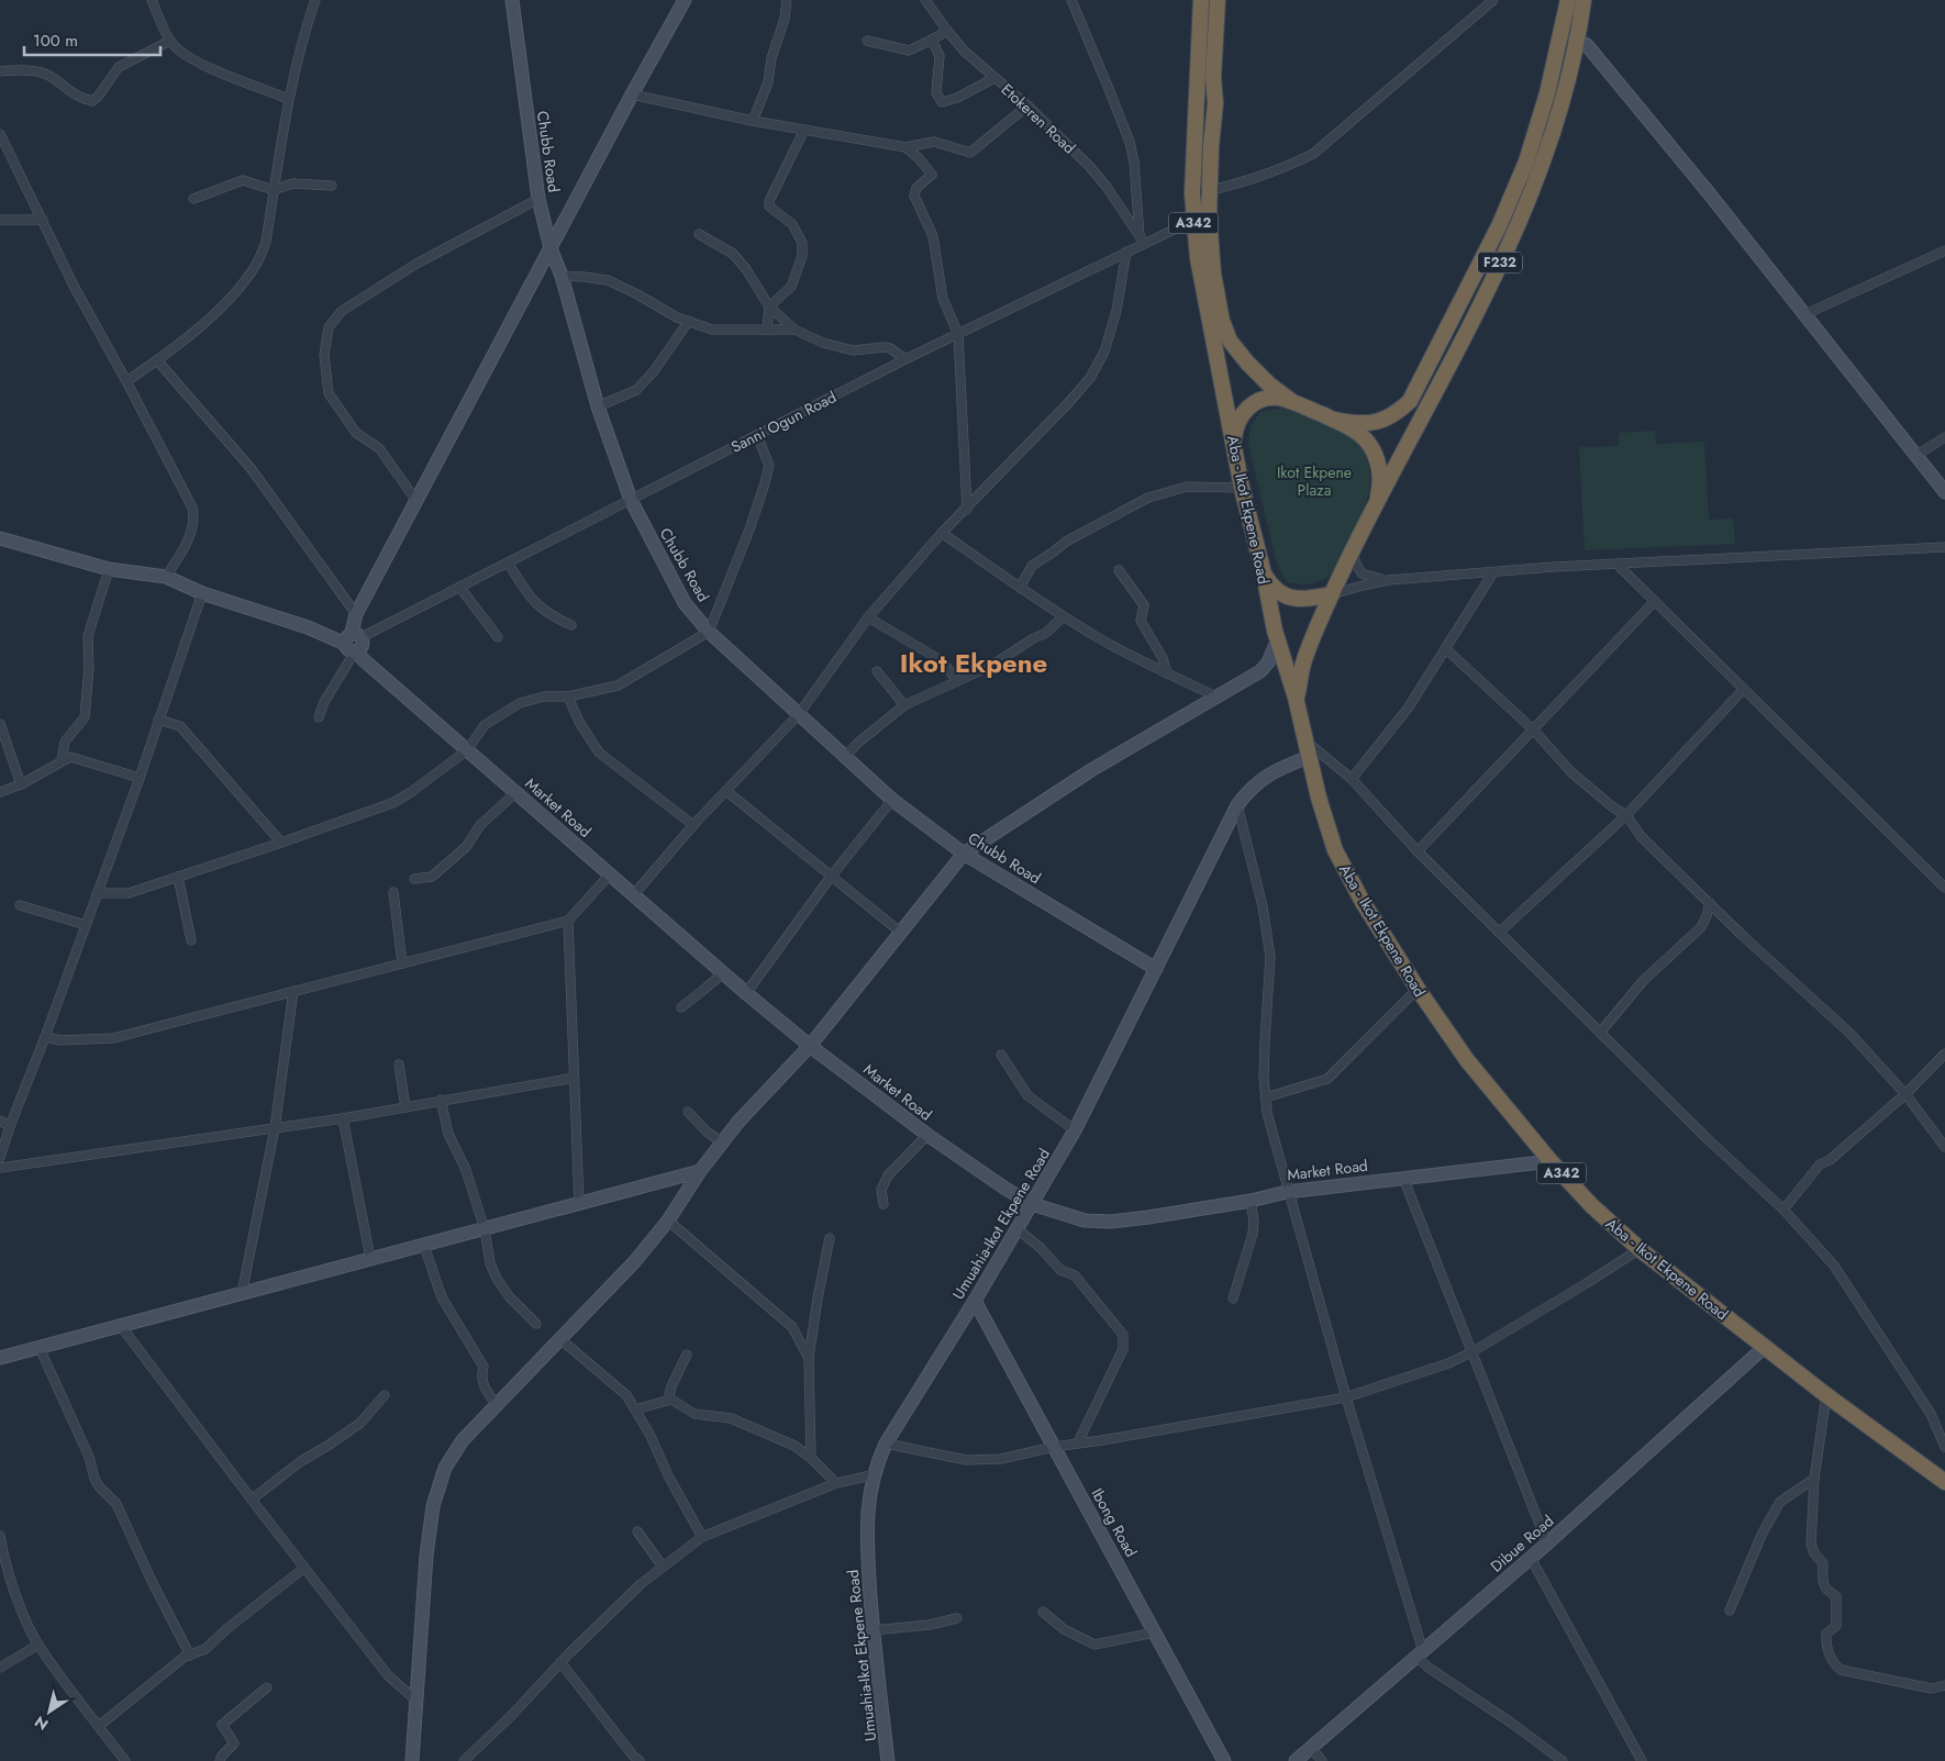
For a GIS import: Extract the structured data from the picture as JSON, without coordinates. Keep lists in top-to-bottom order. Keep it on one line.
{"streets":{"highway":["A342","F232","Aba - Ikot Ekpene Road"],"main road":["Chubb Road","Market Road","Umuahia-Ikot Ekpene Road","Ibong Road","Dibue Road"],"street":["Etokeren Road","Sanni Ogun Road"]},"crossings":[["Etokeren Road","Sanni Ogun Road"],["Chubb Road","Sanni Ogun Road"],["Chubb Road","Umuahia-Ikot Ekpene Road"],["A342","F232"],["A342","Sanni Ogun Road"],["A342","Aba - Ikot Ekpene Road"],["F232","Aba - Ikot Ekpene Road"],["Sanni Ogun Road","Aba - Ikot Ekpene Road"],["Sanni Ogun Road","Market Road"],["Aba - Ikot Ekpene Road","Market Road"],["Aba - Ikot Ekpene Road","Umuahia-Ikot Ekpene Road"],["Aba - Ikot Ekpene Road","Dibue Road"],["Market Road","Umuahia-Ikot Ekpene Road"],["Umuahia-Ikot Ekpene Road","Ibong Road"]],"districts":["Ikot Ekpene"],"parks":["Ikot Ekpene Plaza"],"scale_bar":"100 m","north":"bottom left"}
